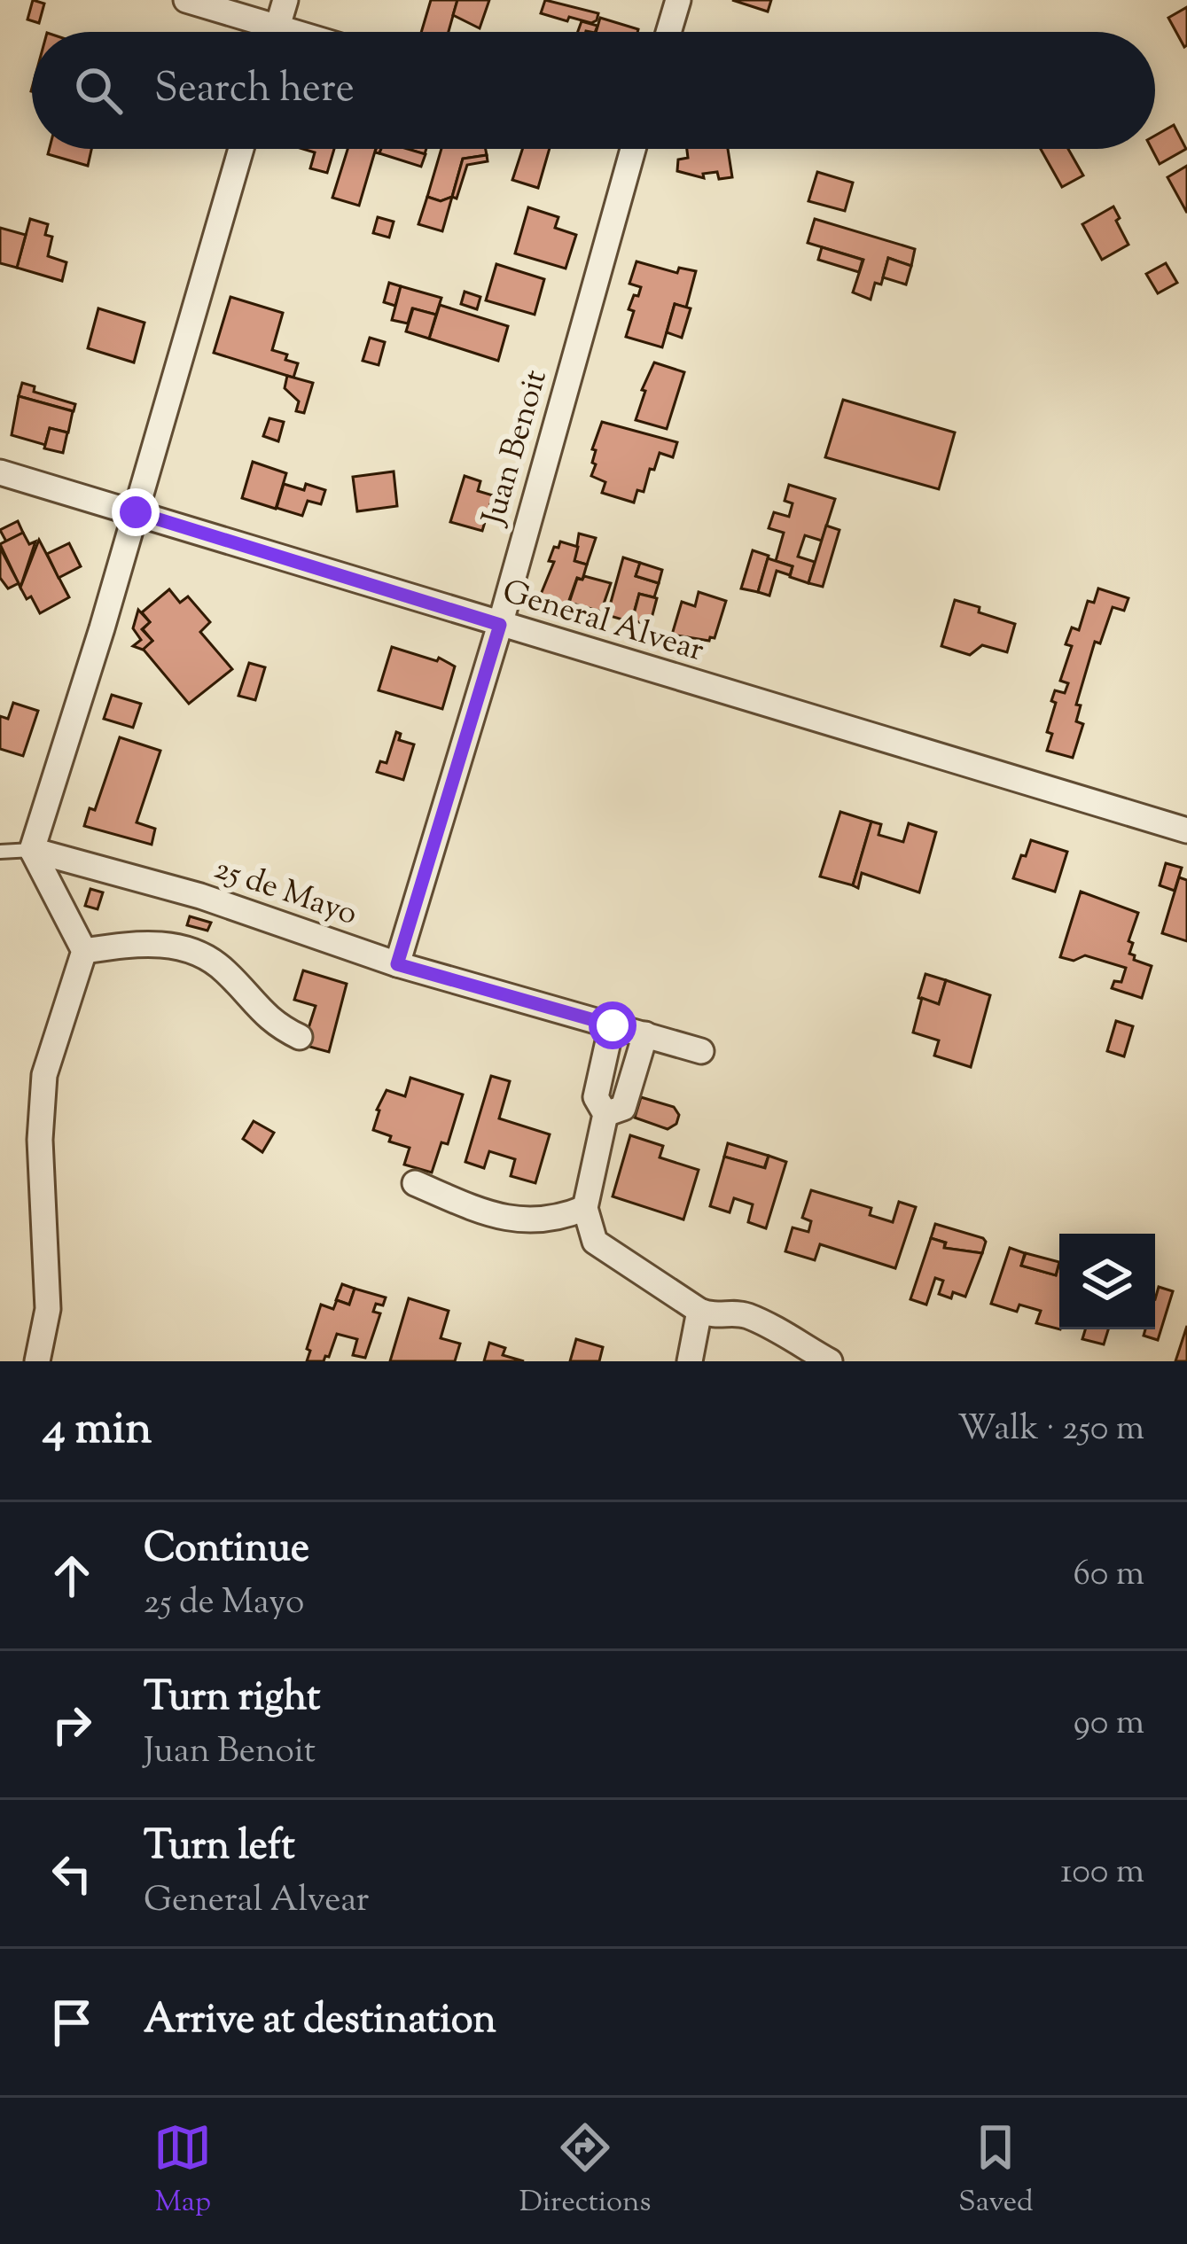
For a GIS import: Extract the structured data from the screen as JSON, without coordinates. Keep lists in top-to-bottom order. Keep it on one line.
{"streets":{"street":["Juan Benoit","General Alvear","25 de Mayo"]},"crossings":[["Juan Benoit","General Alvear"],["Juan Benoit","25 de Mayo"]],"page":{"search":"Search here","heading":["4 min","Walk · 250 m"],"list":[["Continue","25 de Mayo","60 m"],["Turn right","Juan Benoit","90 m"],["Turn left","General Alvear","100 m"],"Arrive at destination"],"nav":["Map","Directions","Saved"]}}
